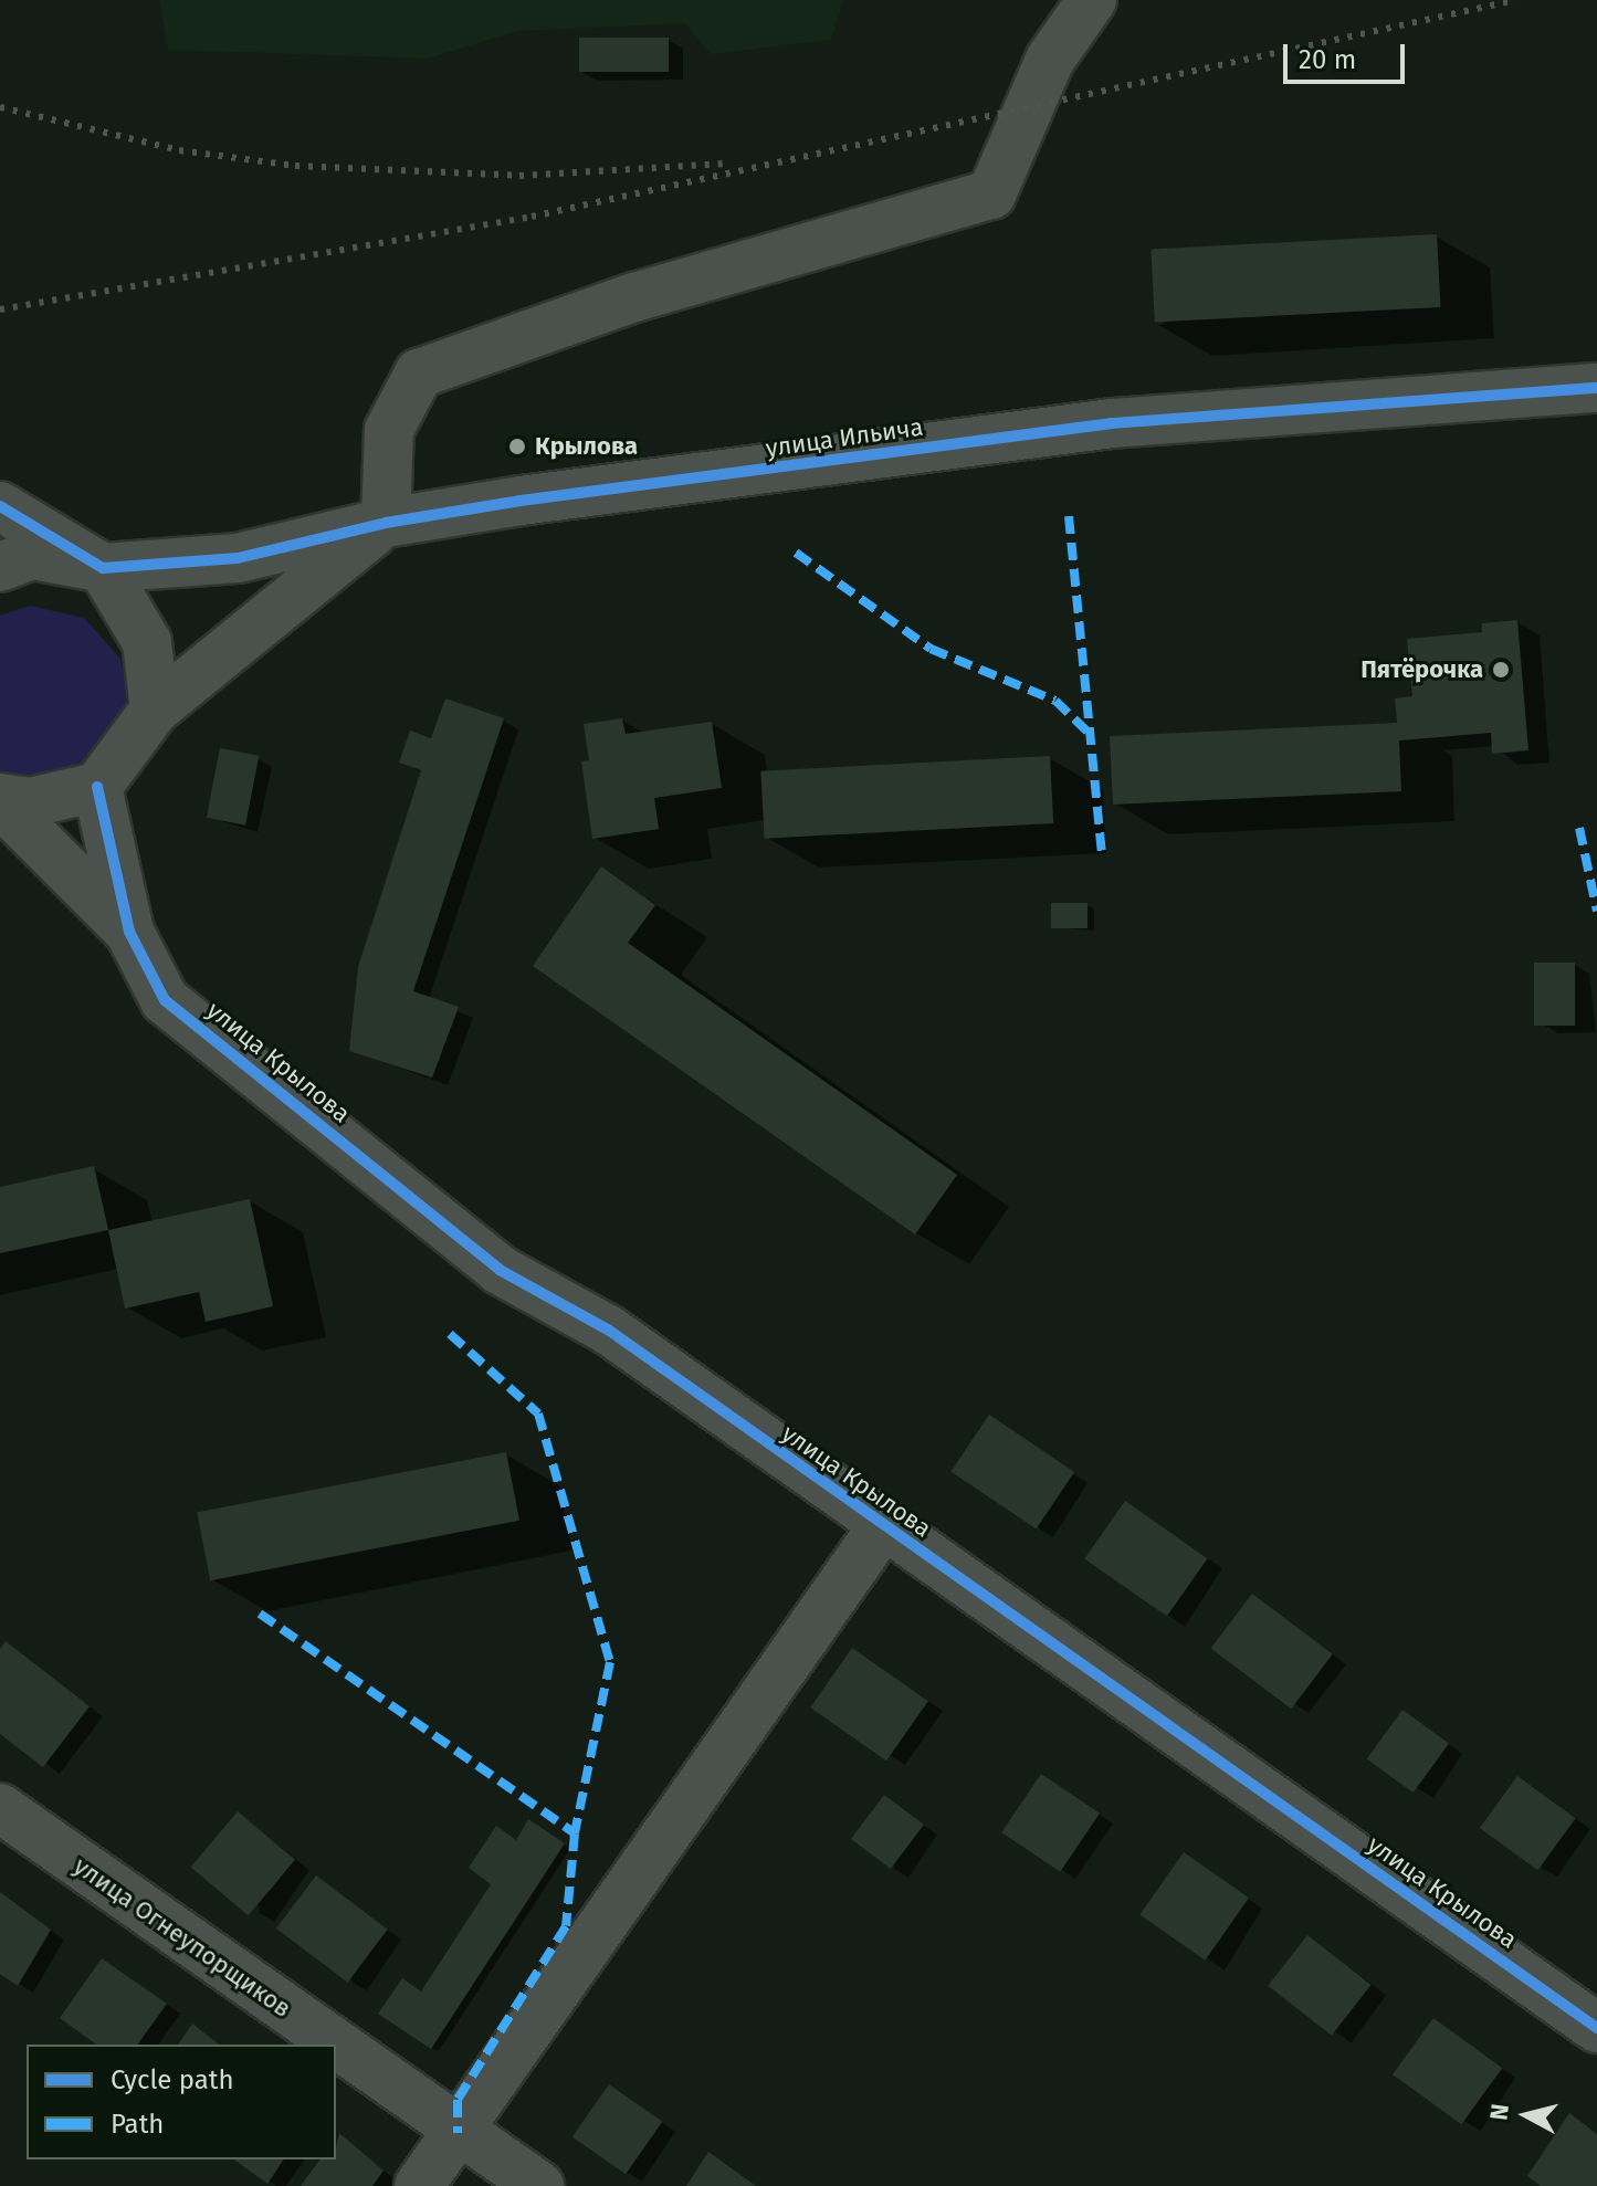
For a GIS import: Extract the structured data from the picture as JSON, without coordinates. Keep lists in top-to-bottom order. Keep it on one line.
{"streets":{"street":["улица Ильича","улица Крылова","улица Огнеупорщиков"]},"places":["Крылова","Пятёрочка"],"legend":["Cycle path","Path"],"scale_bar":"20 m","north":"left"}
